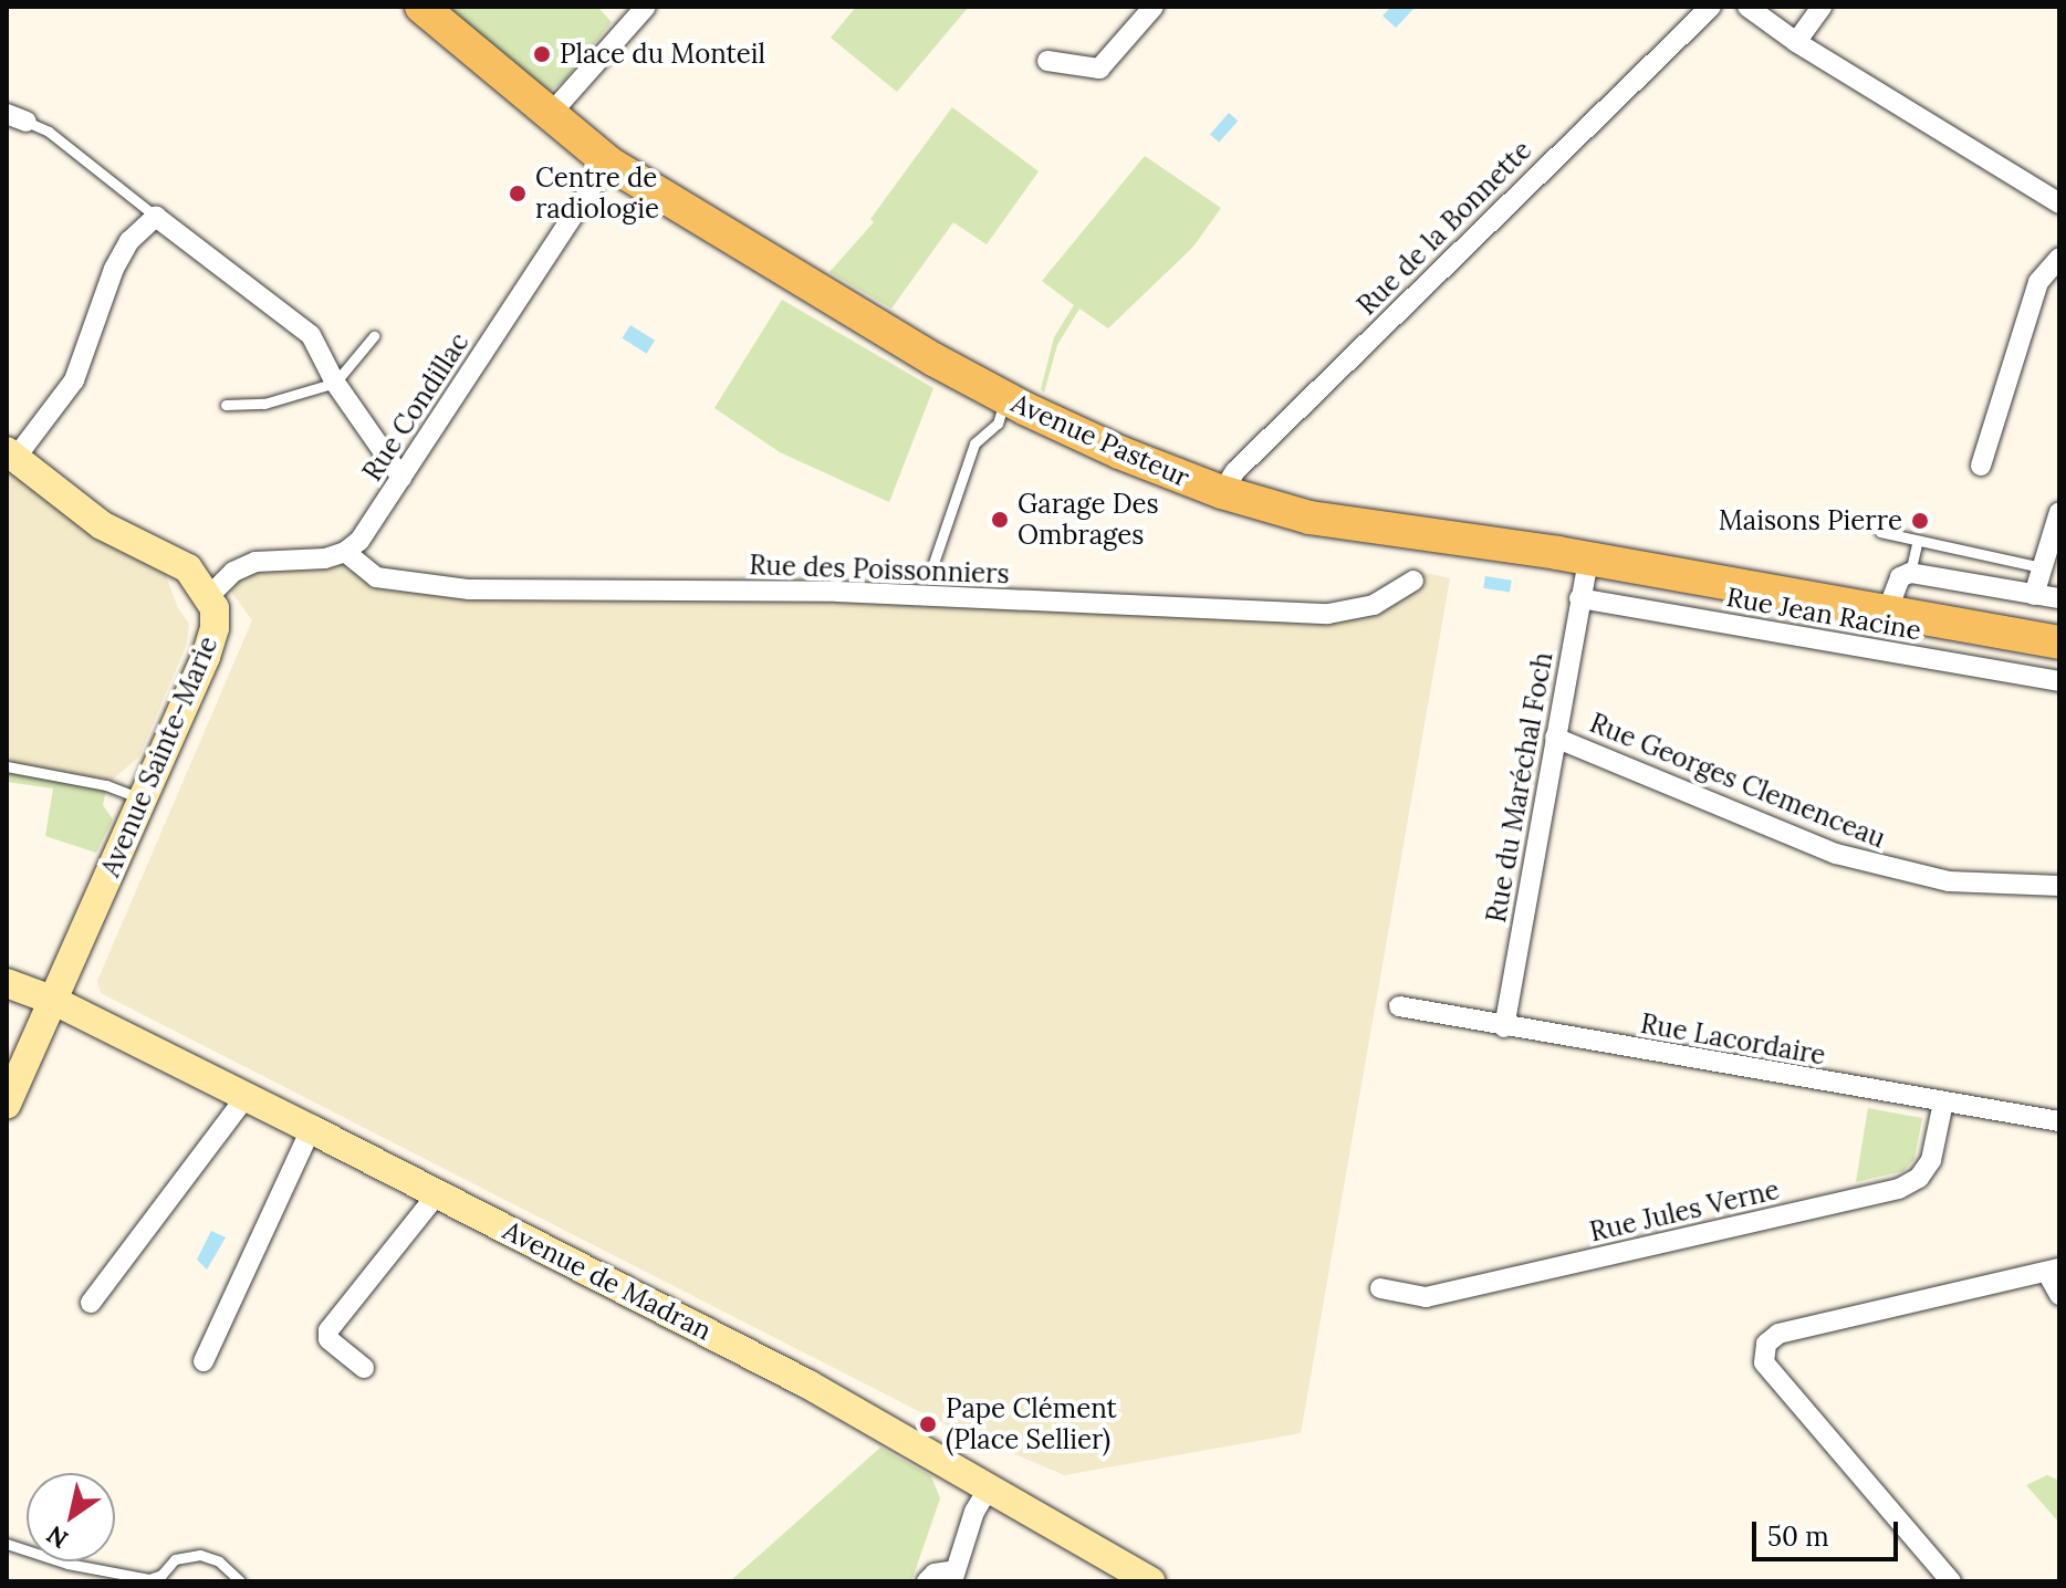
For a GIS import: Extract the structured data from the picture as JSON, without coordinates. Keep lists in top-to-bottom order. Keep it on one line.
{"streets":{"main road":["Avenue Pasteur","Avenue Sainte-Marie","Avenue de Madran"],"street":["Rue de la Bonnette","Rue Condillac","Rue des Poissonniers","Rue Jean Racine","Rue Georges Clemenceau","Rue du Maréchal Foch","Rue Lacordaire","Rue Jules Verne"]},"crossings":[["Rue de la Bonnette","Avenue Pasteur"],["Rue Condillac","Avenue Pasteur"],["Rue Condillac","Rue des Poissonniers"],["Avenue Pasteur","Rue du Maréchal Foch"],["Rue Jean Racine","Rue du Maréchal Foch"],["Avenue Sainte-Marie","Avenue de Madran"],["Rue Georges Clemenceau","Rue du Maréchal Foch"],["Rue du Maréchal Foch","Rue Lacordaire"],["Rue Lacordaire","Rue Jules Verne"]],"places":["Place du Monteil","Centre de radiologie","Garage Des Ombrages","Maisons Pierre","Pape Clément (Place Sellier)"],"scale_bar":"50 m","north":"bottom left"}
